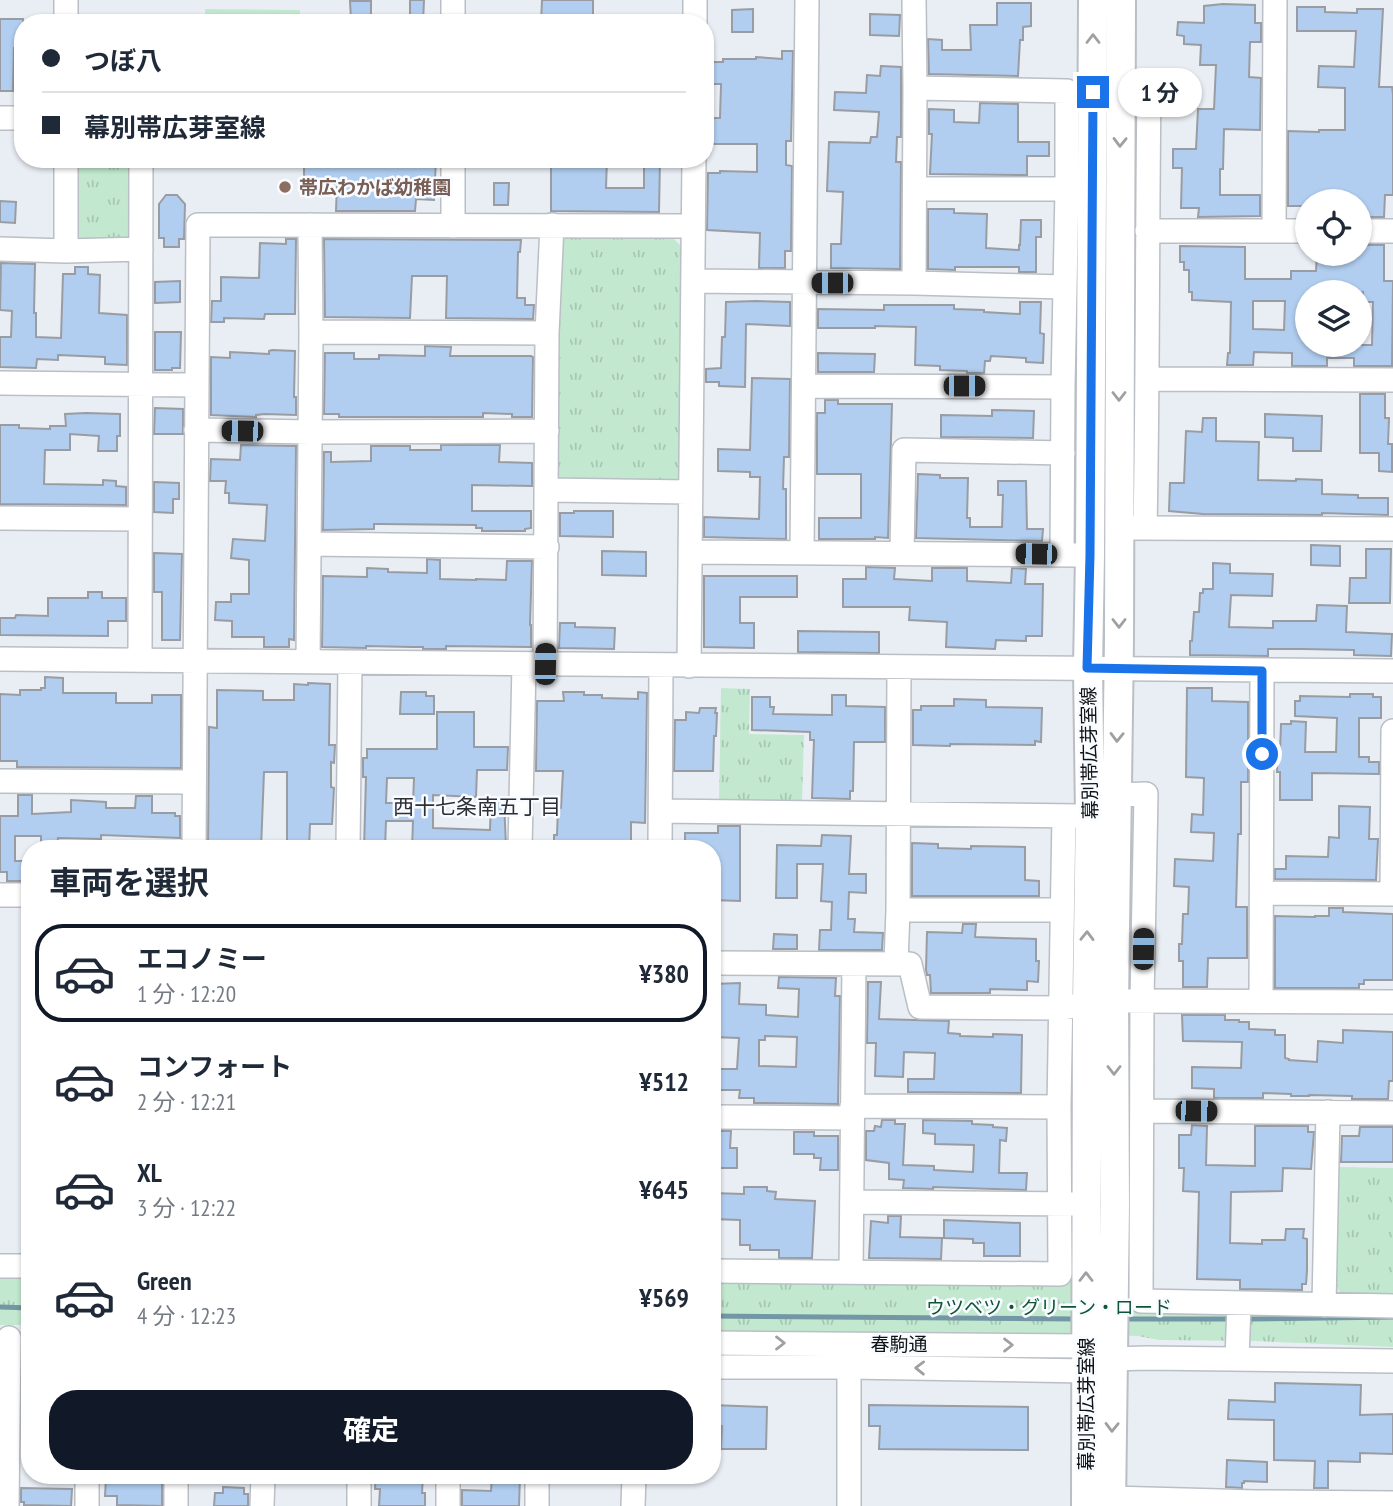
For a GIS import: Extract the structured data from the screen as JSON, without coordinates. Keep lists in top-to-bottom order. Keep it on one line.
{"streets":{"main road":["幕別帯広芽室線"],"street":["春駒通"]},"crossings":[["幕別帯広芽室線","春駒通"]],"districts":["西十七条南五丁目"],"parks":["ウツベツ・グリーン・ロード"],"places":["帯広わかば幼稚園"],"page":{"banner":["つぼ八","幕別帯広芽室線"],"bubble":"1 分","heading":"車両を選択","list":[{"name":"エコノミー","note":"1 分 · 12:20","value":"¥380"},{"name":"コンフォート","note":"2 分 · 12:21","value":"¥512"},{"name":"XL","note":"3 分 · 12:22","value":"¥645"},{"name":"Green","note":"4 分 · 12:23","value":"¥569"}],"buttons":"確定"}}
